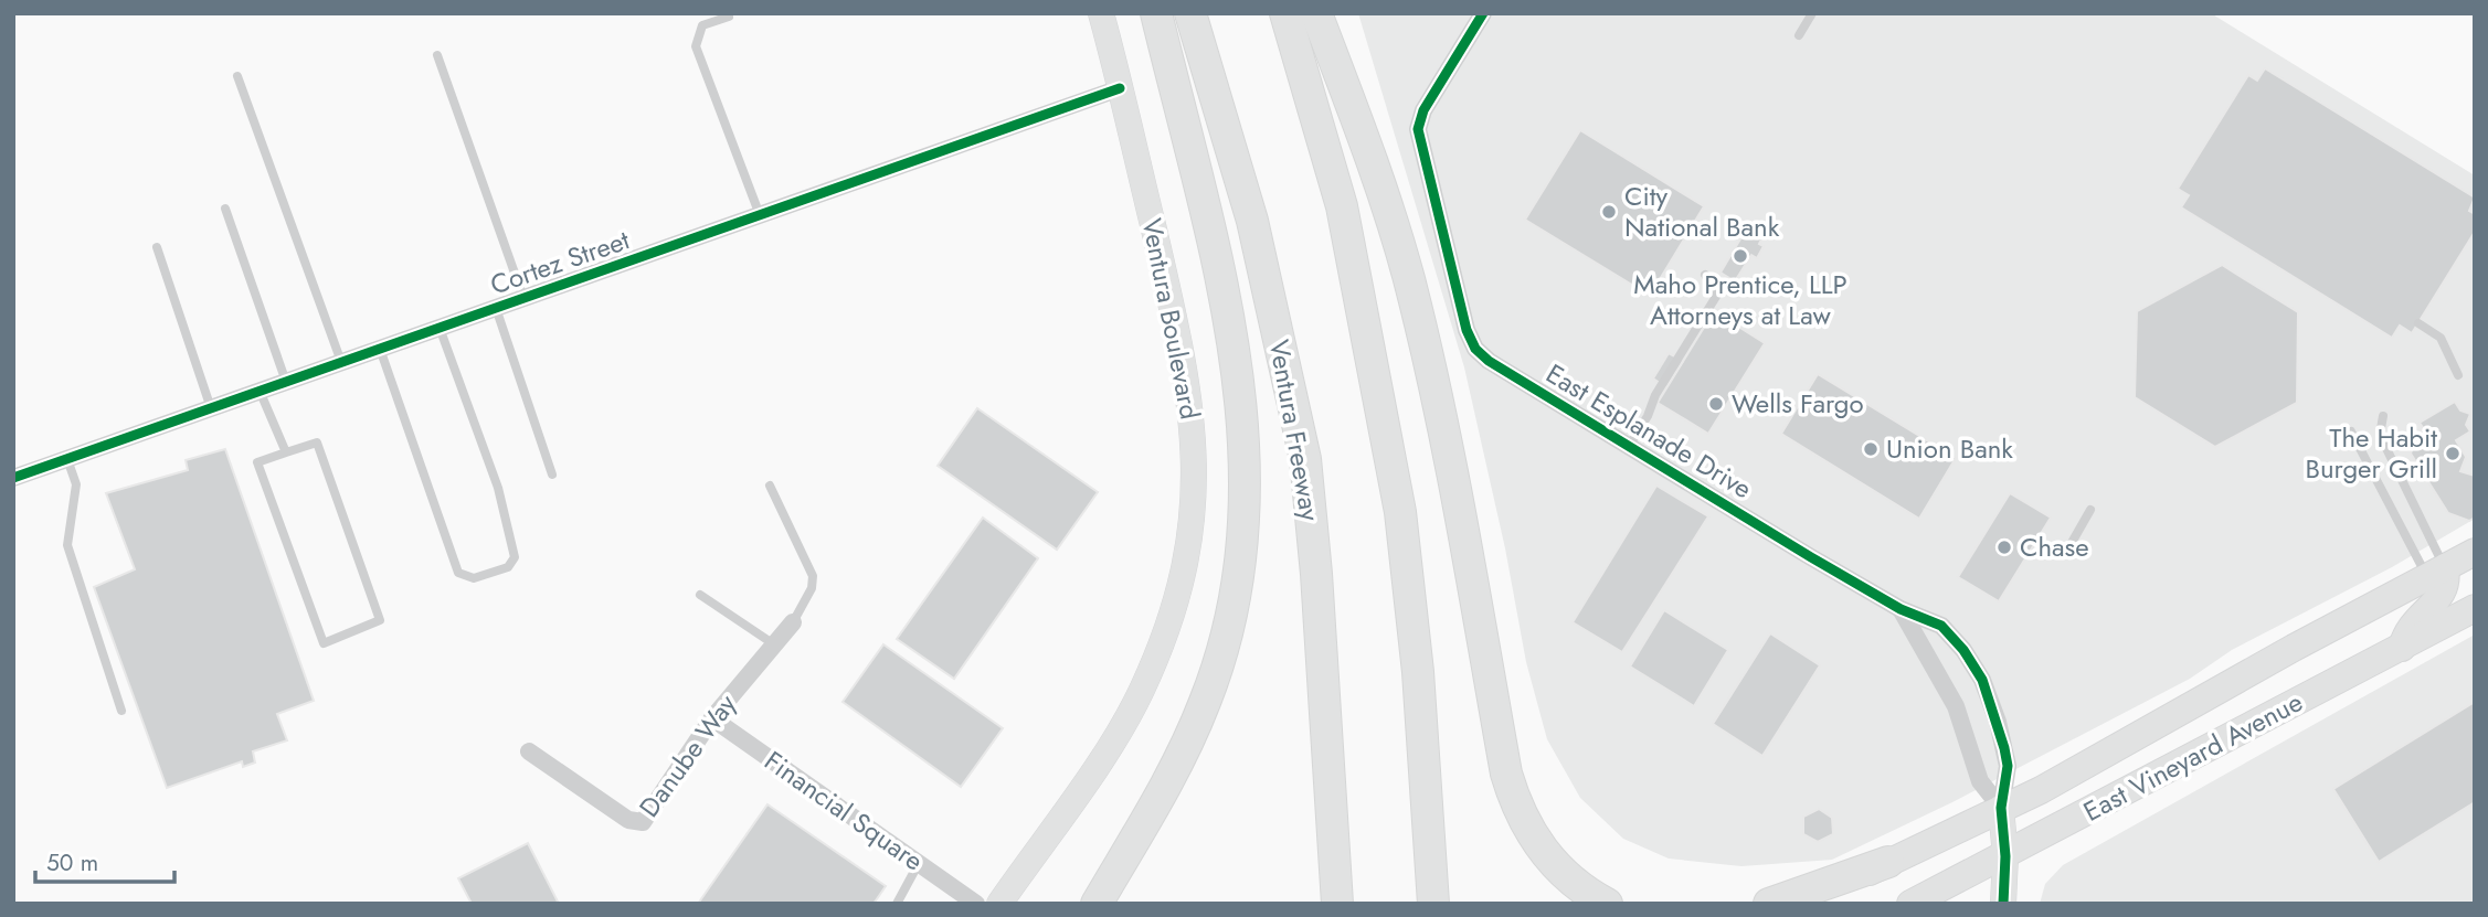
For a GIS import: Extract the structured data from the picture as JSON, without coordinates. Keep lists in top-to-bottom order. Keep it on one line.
{"streets":{"highway":["Ventura Freeway"],"main road":["East Vineyard Avenue"],"street":["Cortez Street","Ventura Boulevard","East Esplanade Drive","Danube Way","Financial Square"]},"crossings":[["Cortez Street","Ventura Boulevard"],["East Esplanade Drive","East Vineyard Avenue"],["Danube Way","Financial Square"]],"places":["City National Bank","Maho Prentice, LLP Attorneys at Law","Wells Fargo","Union Bank","The Habit Burger Grill","Chase"],"scale_bar":"50 m"}
